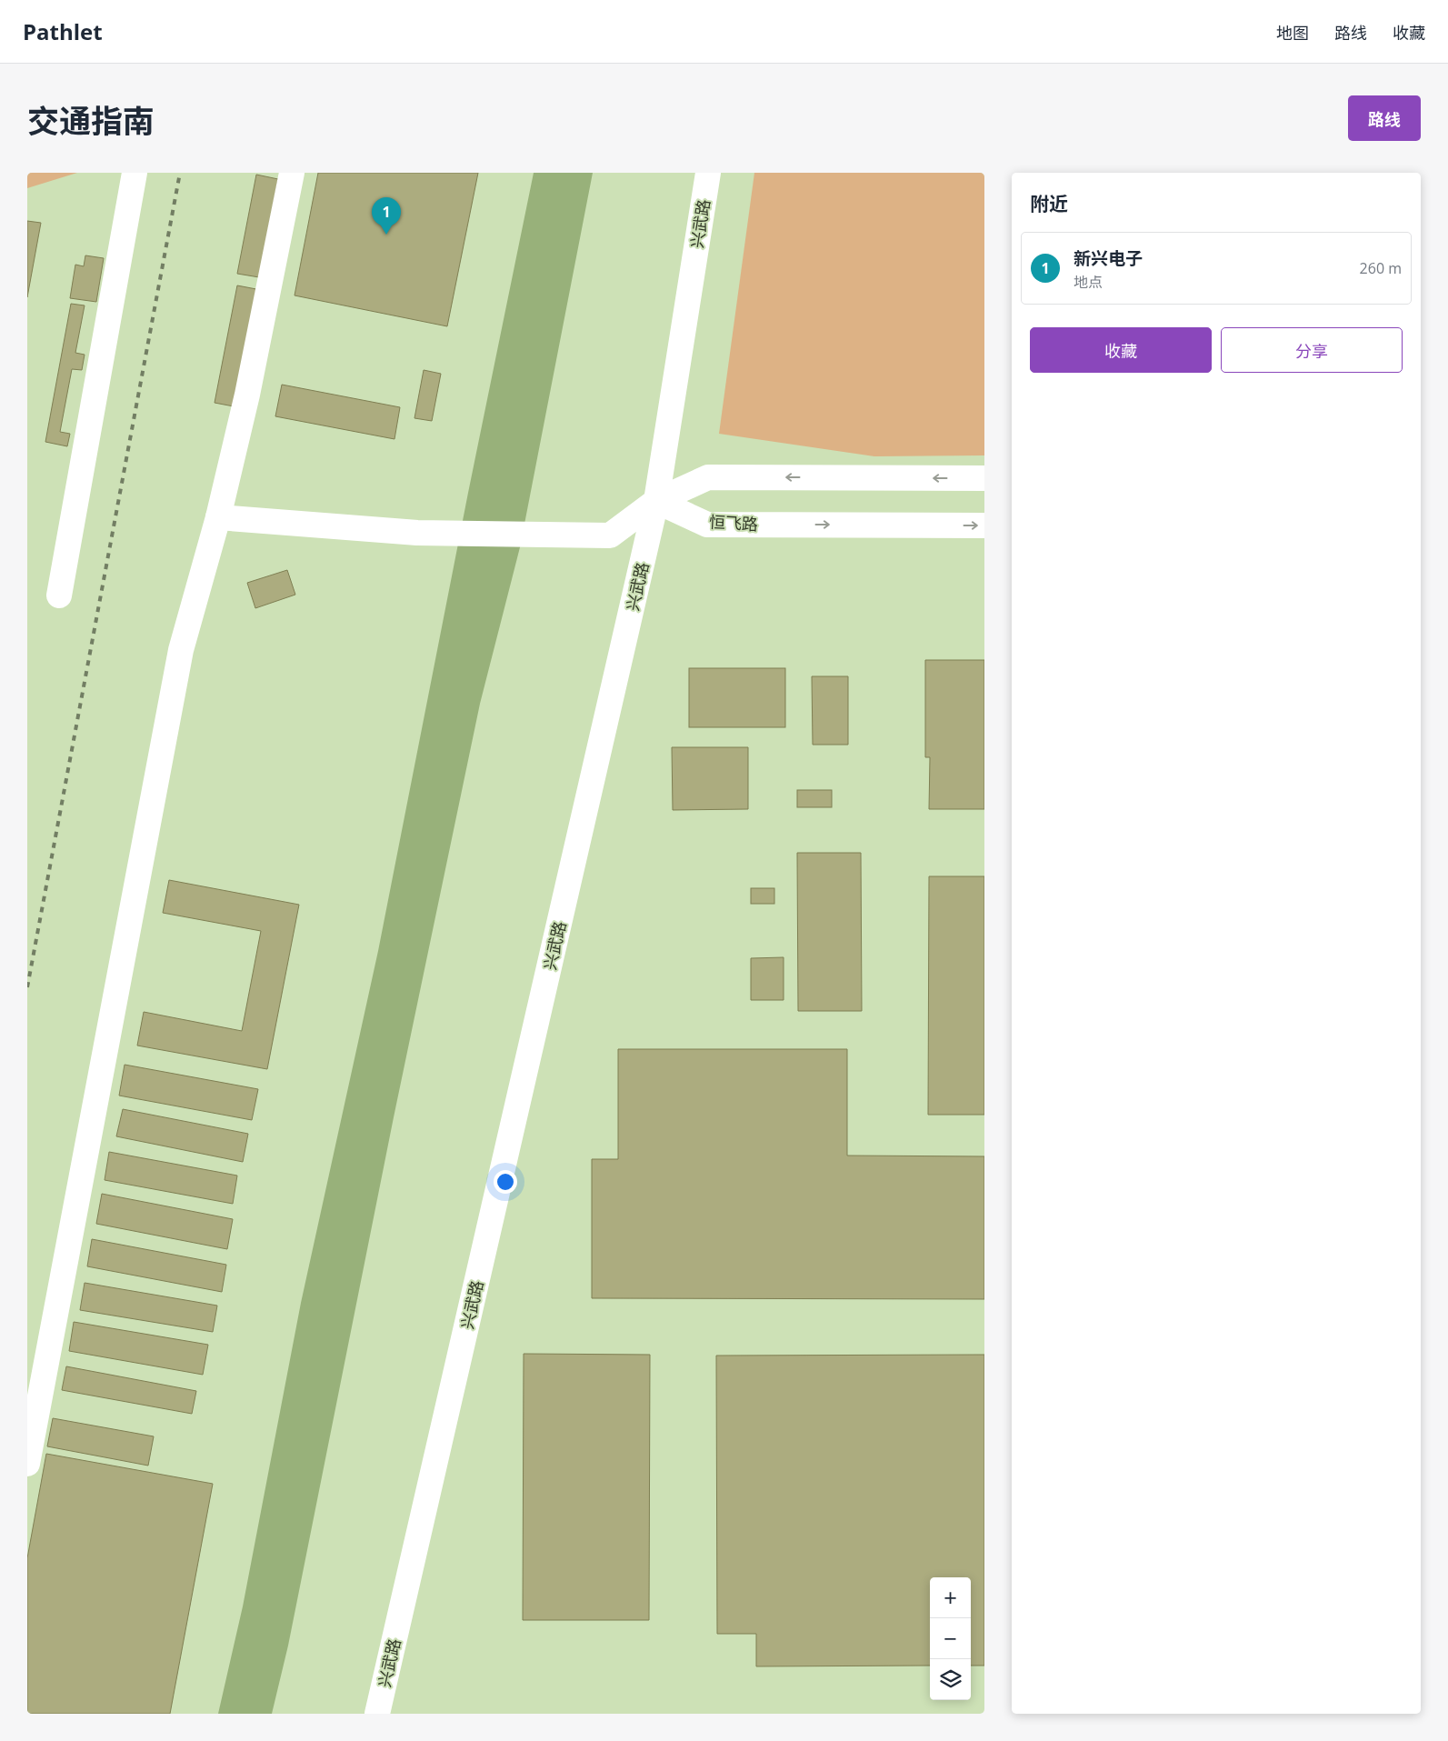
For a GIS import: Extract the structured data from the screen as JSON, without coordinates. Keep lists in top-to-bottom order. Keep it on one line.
{"streets":{"street":["兴武路","恒飞路"]},"crossings":[["兴武路","恒飞路"]],"page":{"header":"Pathlet","nav":["地图","路线","收藏"],"title":"交通指南","buttons":["路线",["收藏","分享"]],"heading":"附近","pins":"1","list":[{"mark":"1","name":"新兴电子","note":"地点","value":"260 m"}],"map_buttons":["+","−"]}}
